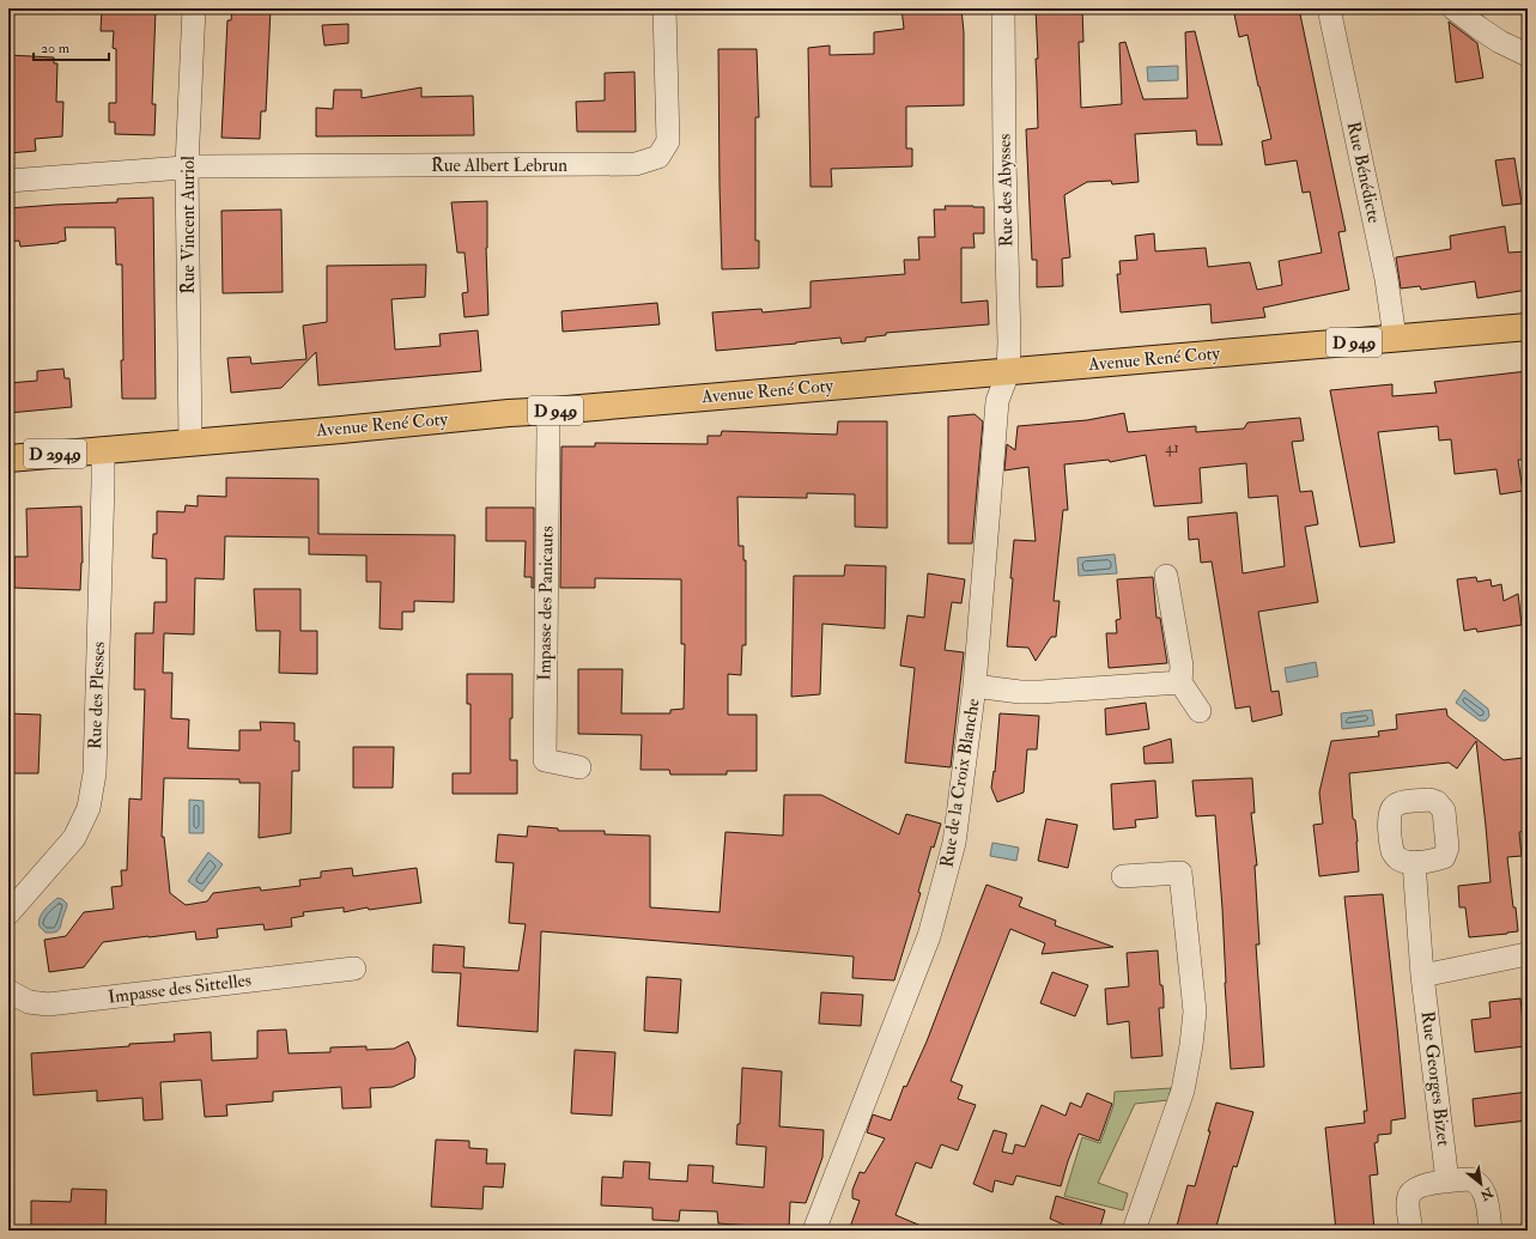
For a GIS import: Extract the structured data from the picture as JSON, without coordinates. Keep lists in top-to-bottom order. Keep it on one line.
{"streets":{"main road":["D 949","Avenue René Coty","D 2949"],"street":["Rue Albert Lebrun","Rue Bénédicte","Rue des Abysses","Rue Vincent Auriol","Impasse des Panicauts","Rue des Plesses","Rue de la Croix Blanche","Impasse des Sittelles","Rue Georges Bizet"]},"crossings":[["Rue Albert Lebrun","Rue Vincent Auriol"],["Rue Bénédicte","Avenue René Coty"],["Rue des Abysses","Avenue René Coty"],["Rue des Abysses","Rue de la Croix Blanche"],["Rue Vincent Auriol","Avenue René Coty"],["Avenue René Coty","Impasse des Panicauts"],["Avenue René Coty","Rue des Plesses"],["Avenue René Coty","Rue de la Croix Blanche"]],"house_numbers":["41"],"scale_bar":"20 m","north":"bottom right"}
